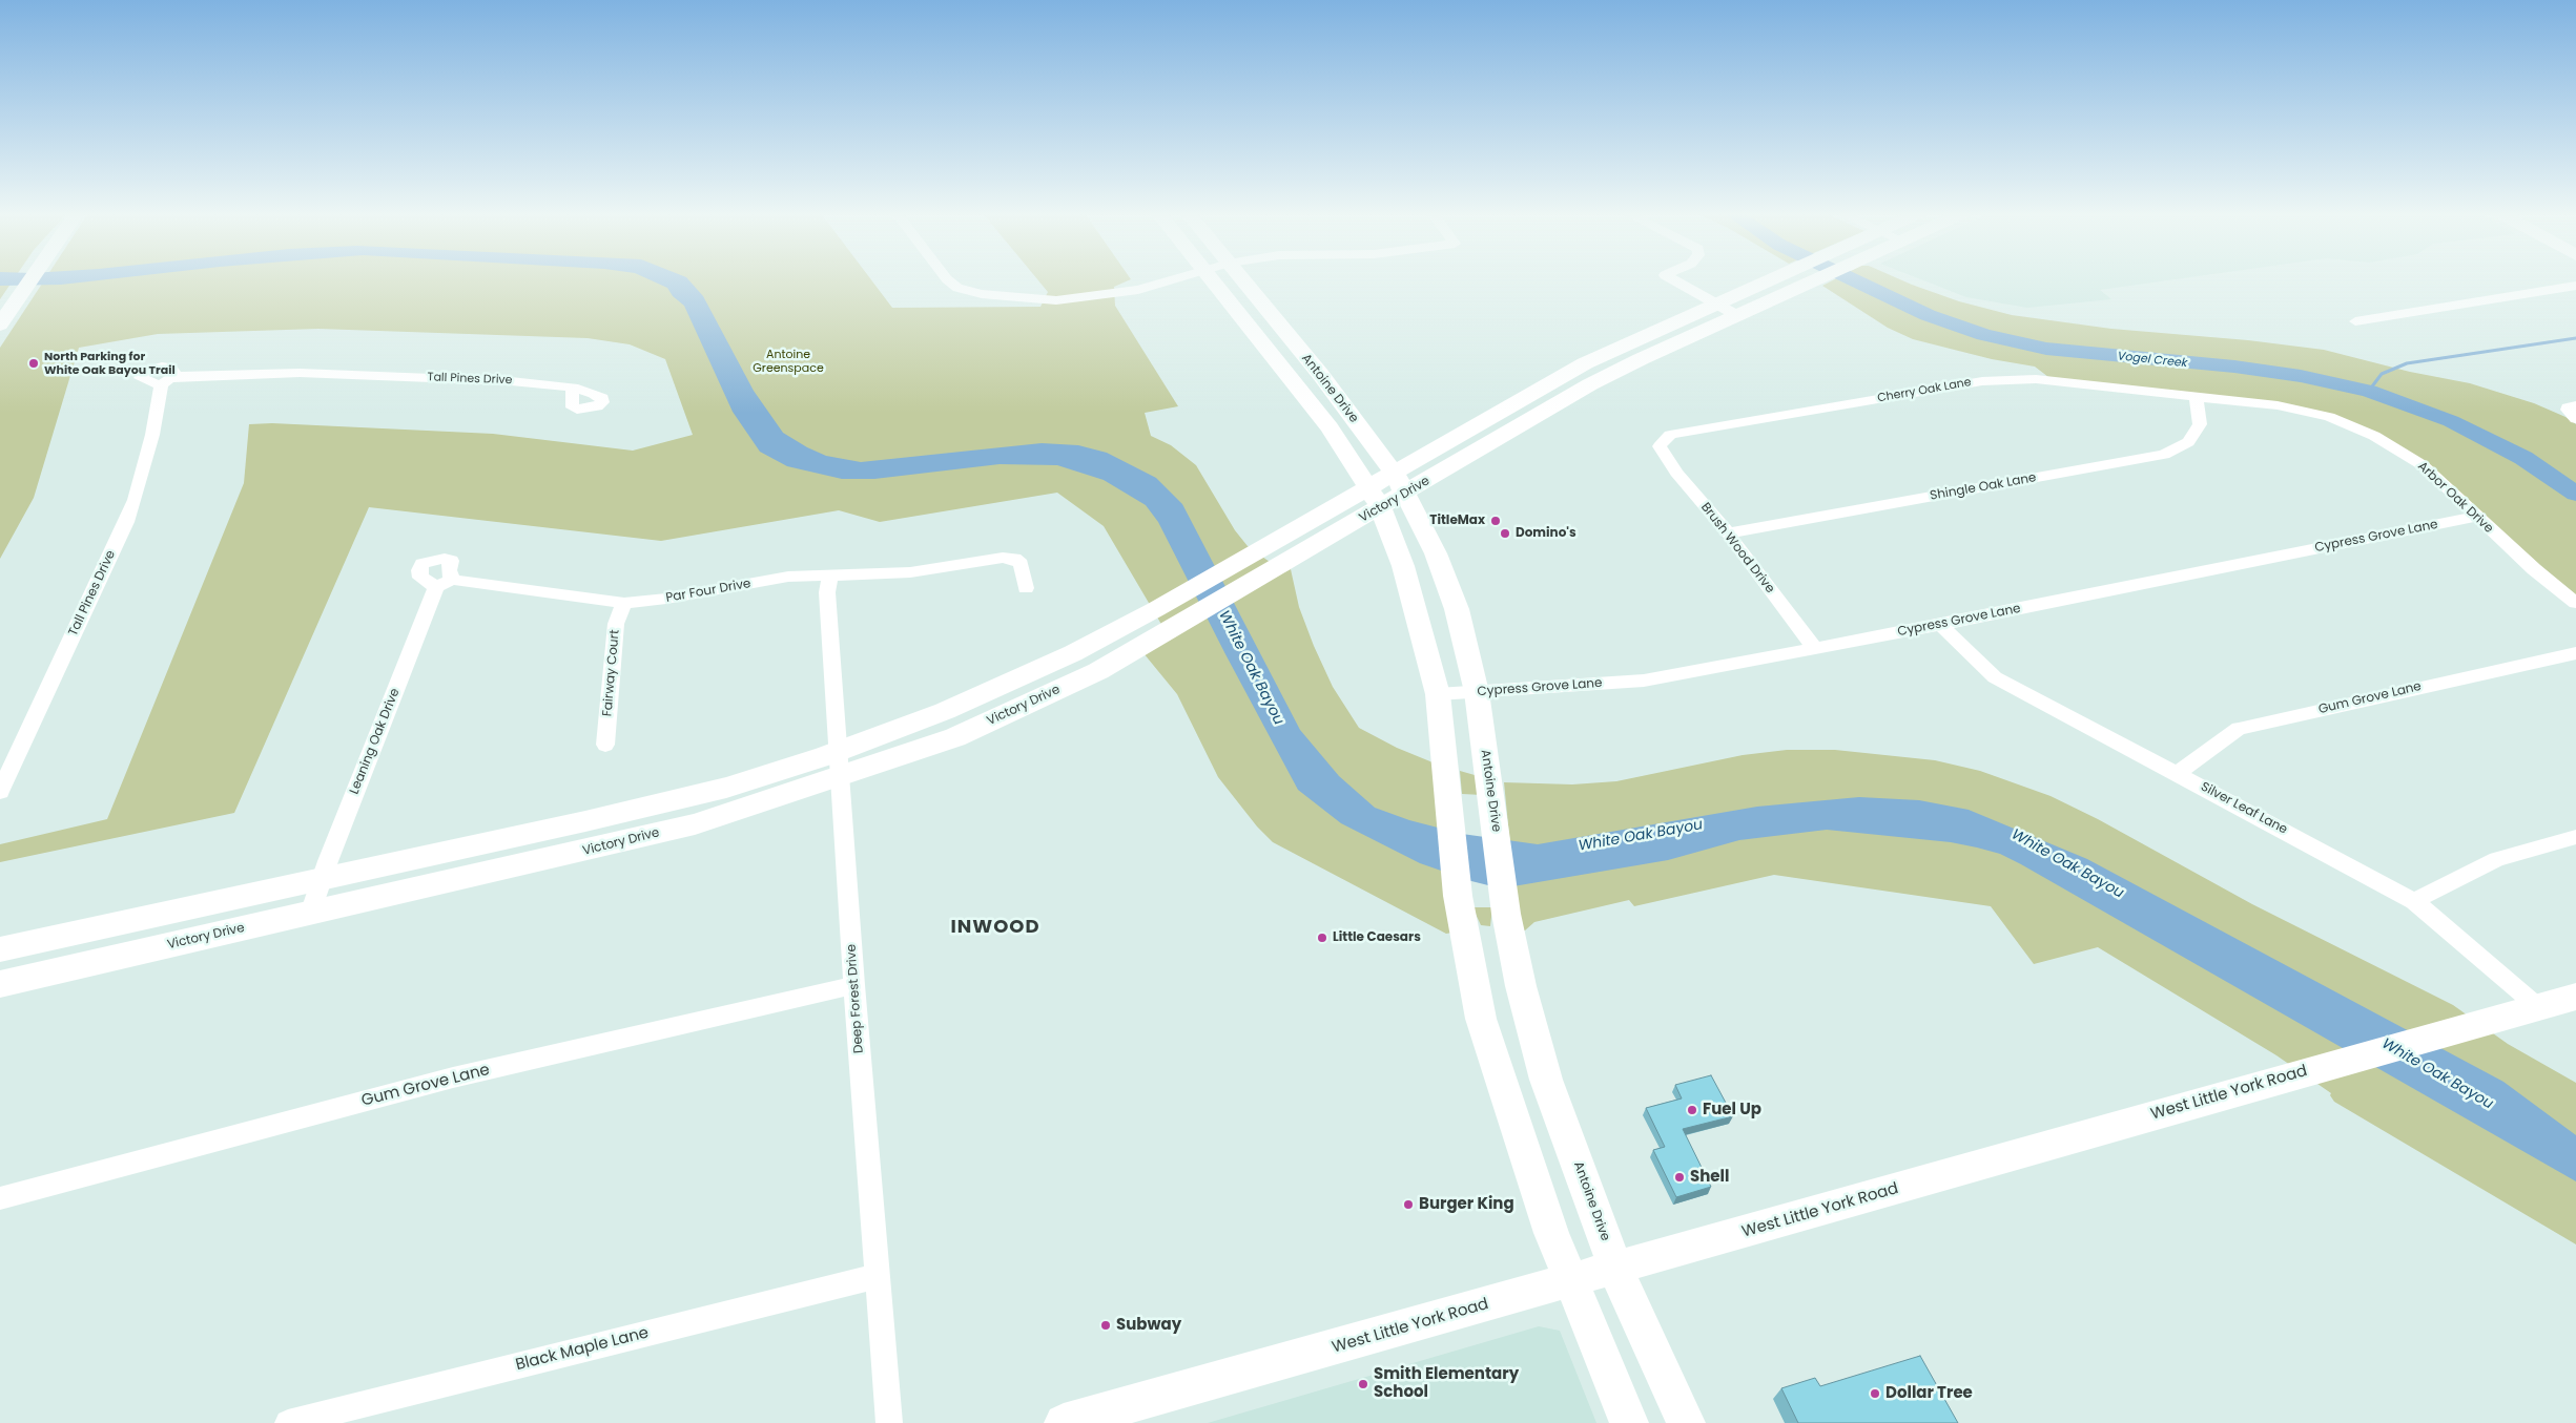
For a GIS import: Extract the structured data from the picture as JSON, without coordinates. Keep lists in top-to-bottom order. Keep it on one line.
{"streets":{"main road":["Antoine Drive","Victory Drive","West Little York Road"],"street":["Tall Pines Drive","Cherry Oak Lane","Shingle Oak Lane","Arbor Oak Drive","Cypress Grove Lane","Brush Wood Drive","Par Four Drive","Fairway Court","Gum Grove Lane","Leaning Oak Drive","Silver Leaf Lane","Deep Forest Drive","Black Maple Lane"]},"crossings":[["Antoine Drive","Victory Drive"],["Antoine Drive","Cypress Grove Lane"],["Antoine Drive","West Little York Road"],["Cherry Oak Lane","Shingle Oak Lane"],["Cherry Oak Lane","Arbor Oak Drive"],["Cherry Oak Lane","Brush Wood Drive"],["Shingle Oak Lane","Arbor Oak Drive"],["Shingle Oak Lane","Brush Wood Drive"],["Arbor Oak Drive","Cypress Grove Lane"],["Victory Drive","Leaning Oak Drive"],["Victory Drive","Deep Forest Drive"],["Cypress Grove Lane","Brush Wood Drive"],["Cypress Grove Lane","Silver Leaf Lane"],["Par Four Drive","Fairway Court"],["Par Four Drive","Leaning Oak Drive"],["Par Four Drive","Deep Forest Drive"],["Gum Grove Lane","Silver Leaf Lane"],["Gum Grove Lane","Deep Forest Drive"],["Silver Leaf Lane","West Little York Road"],["Deep Forest Drive","Black Maple Lane"]],"districts":["INWOOD"],"water":["Vogel Creek","White Oak Bayou"],"parks":["Antoine Greenspace"],"places":["North Parking for White Oak Bayou Trail","TitleMax","Domino's","Little Caesars","Fuel Up","Shell","Burger King","Subway","Smith Elementary School","Dollar Tree"]}
